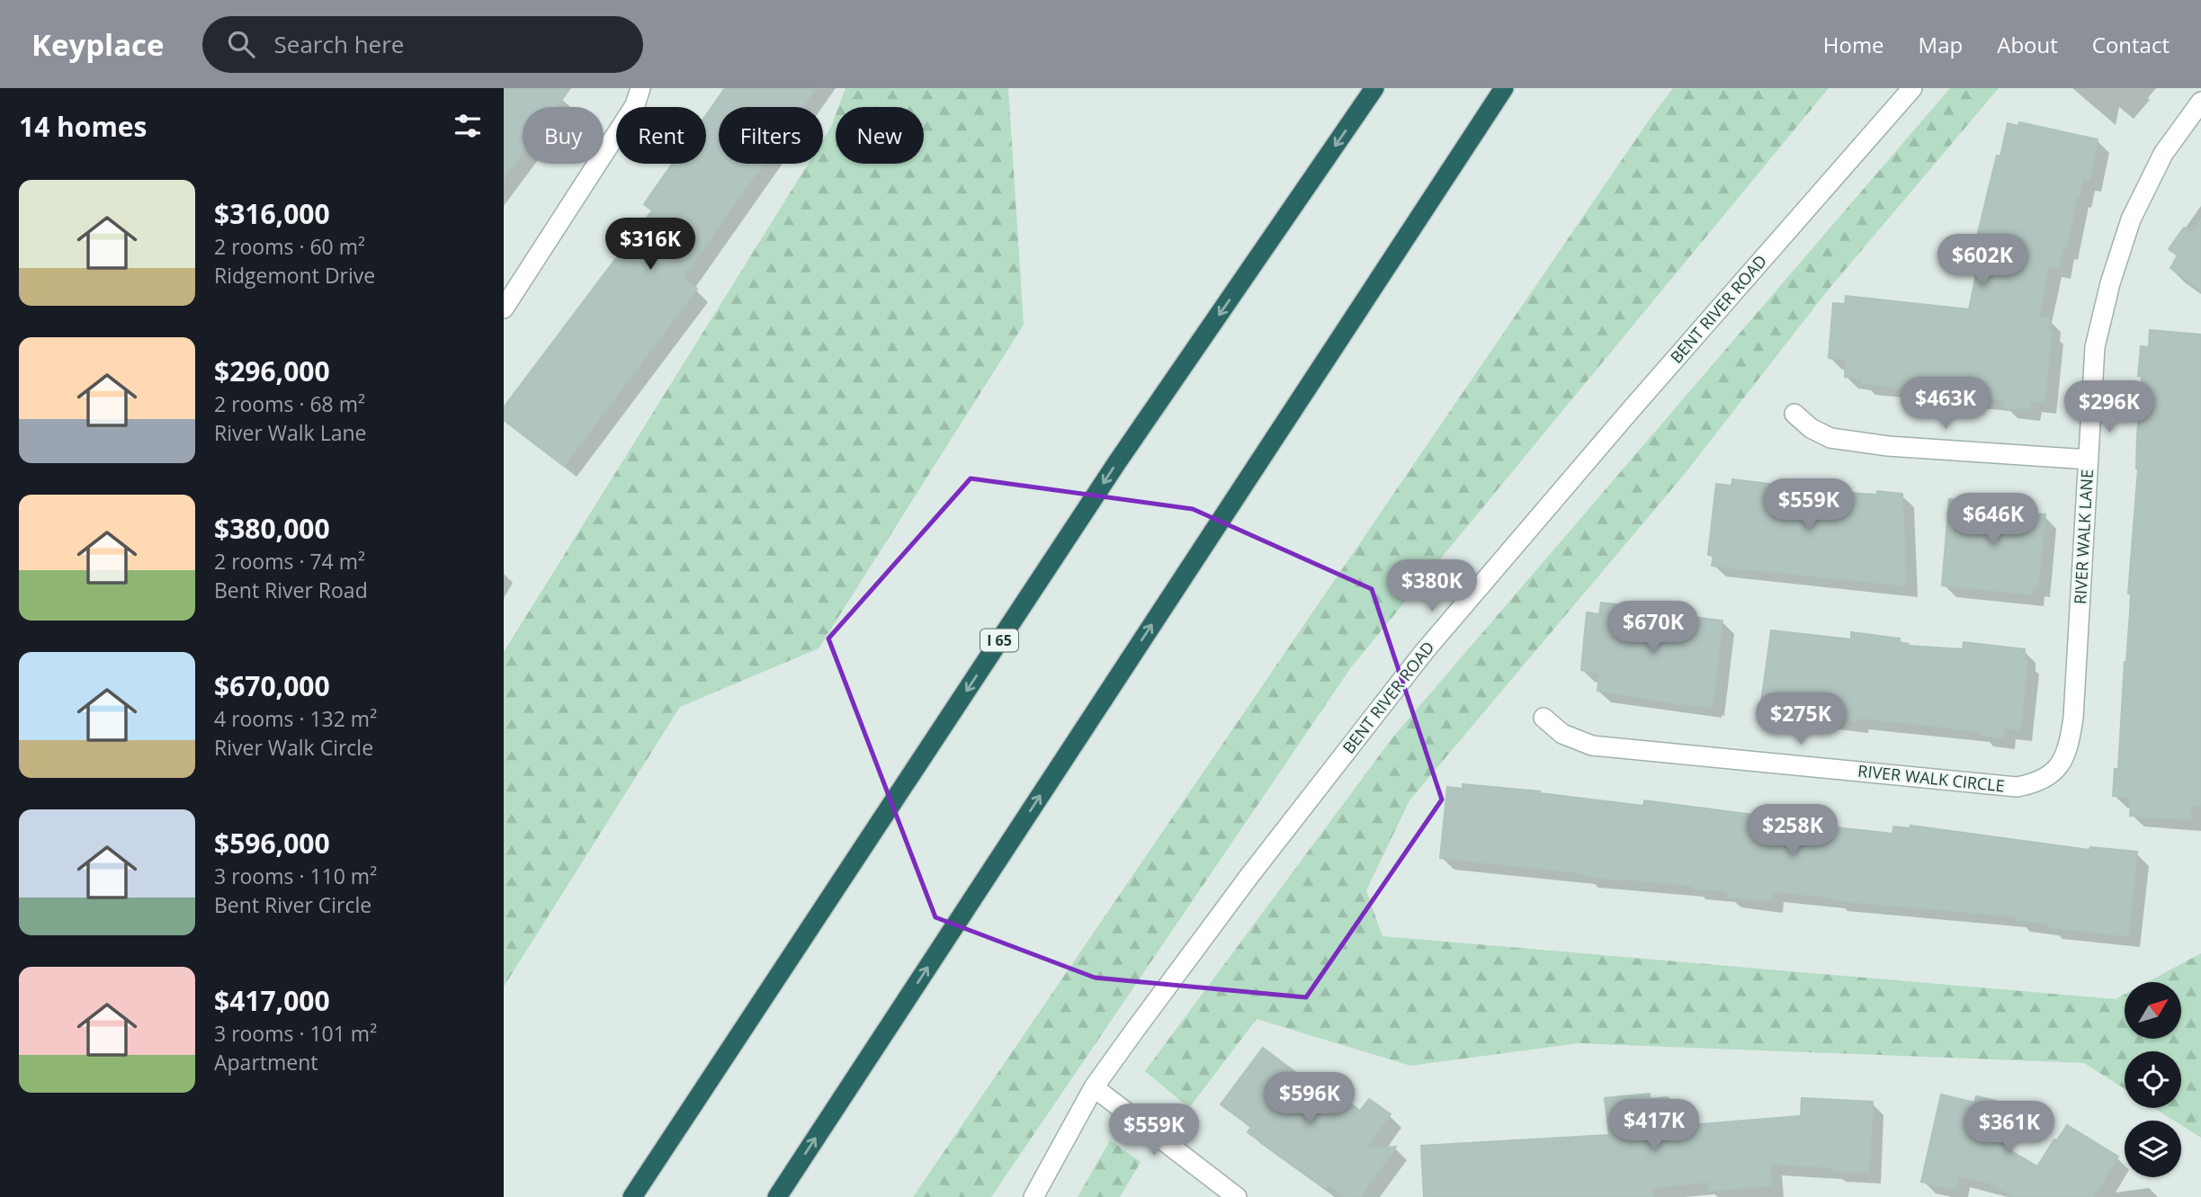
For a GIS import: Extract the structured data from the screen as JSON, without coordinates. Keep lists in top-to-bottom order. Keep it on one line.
{"streets":{"highway":["I 65"],"street":["BENT RIVER ROAD","RIVER WALK LANE","RIVER WALK CIRCLE"]},"crossings":[["RIVER WALK LANE","RIVER WALK CIRCLE"]],"north":"top right","page":{"header":"Keyplace","search":"Search here","nav":["Home","Map","About","Contact"],"heading":"14 homes","chip":["Buy","Rent","Filters","New"],"list":[{"name":"$316,000","note":"2 rooms · 60 m² · Ridgemont Drive"},{"name":"$296,000","note":"2 rooms · 68 m² · River Walk Lane"},{"name":"$380,000","note":"2 rooms · 74 m² · Bent River Road"},{"name":"$670,000","note":"4 rooms · 132 m² · River Walk Circle"},{"name":"$596,000","note":"3 rooms · 110 m² · Bent River Circle"},{"name":"$417,000","note":"3 rooms · 101 m² · Apartment"}],"price":["$316K","$602K","$463K","$296K","$559K","$646K","$380K","$670K","$275K","$258K","$596K","$417K","$361K","$559K"]}}
